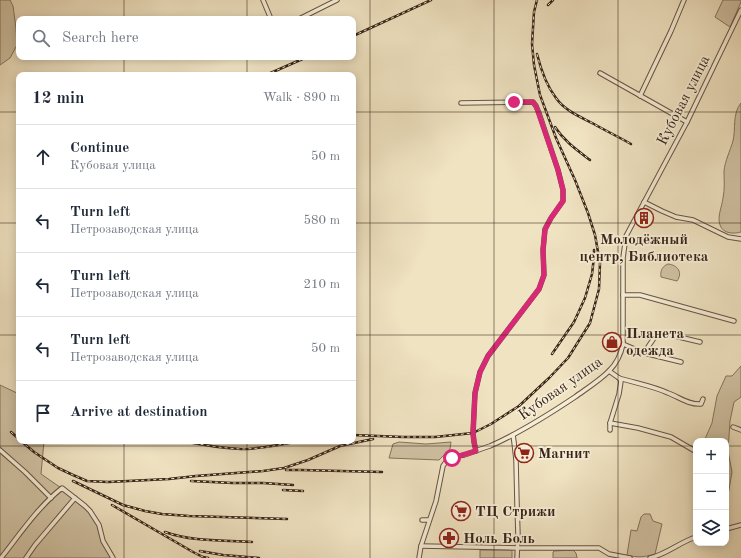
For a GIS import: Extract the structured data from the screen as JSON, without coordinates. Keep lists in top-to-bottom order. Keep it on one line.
{"streets":{"street":["Кубовая улица"]},"places":{"building":["Молодёжный центр, Библиотека"],"shop":["Планета одежда"],"supermarket":["Магнит","ТЦ Стрижи"],"pharmacy":["Ноль Боль"]},"page":{"search":"Search here","heading":["12 min","Walk · 890 m"],"list":[["Continue","Кубовая улица","50 m"],["Turn left","Петрозаводская улица","580 m"],["Turn left","Петрозаводская улица","210 m"],["Turn left","Петрозаводская улица","50 m"],"Arrive at destination"],"map_buttons":["+","−"]}}
